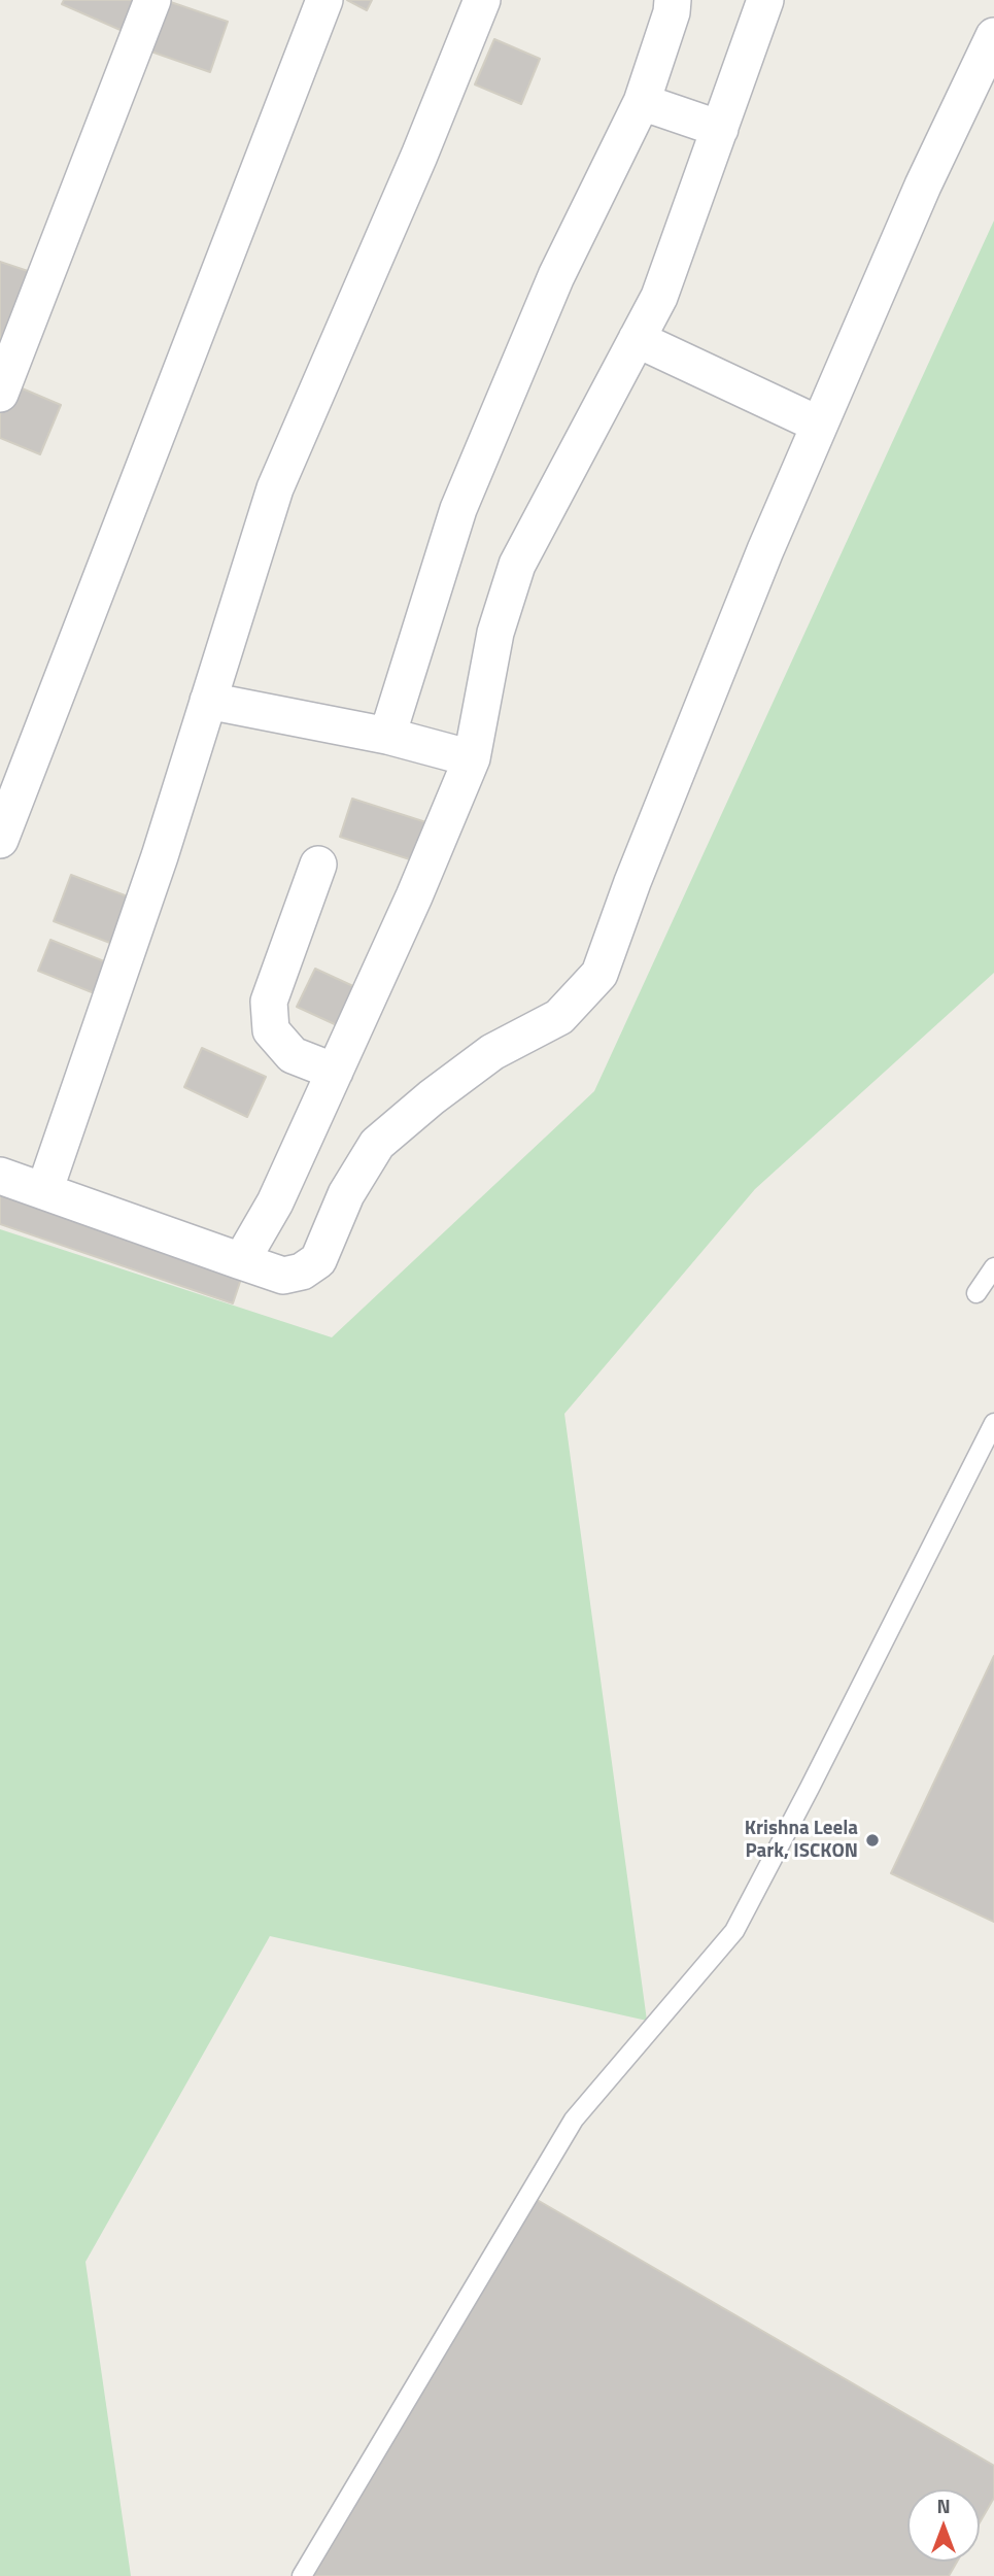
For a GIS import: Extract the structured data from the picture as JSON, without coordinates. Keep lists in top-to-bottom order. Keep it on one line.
{"places":["Krishna Leela Park, ISCKON"],"north":"top"}
